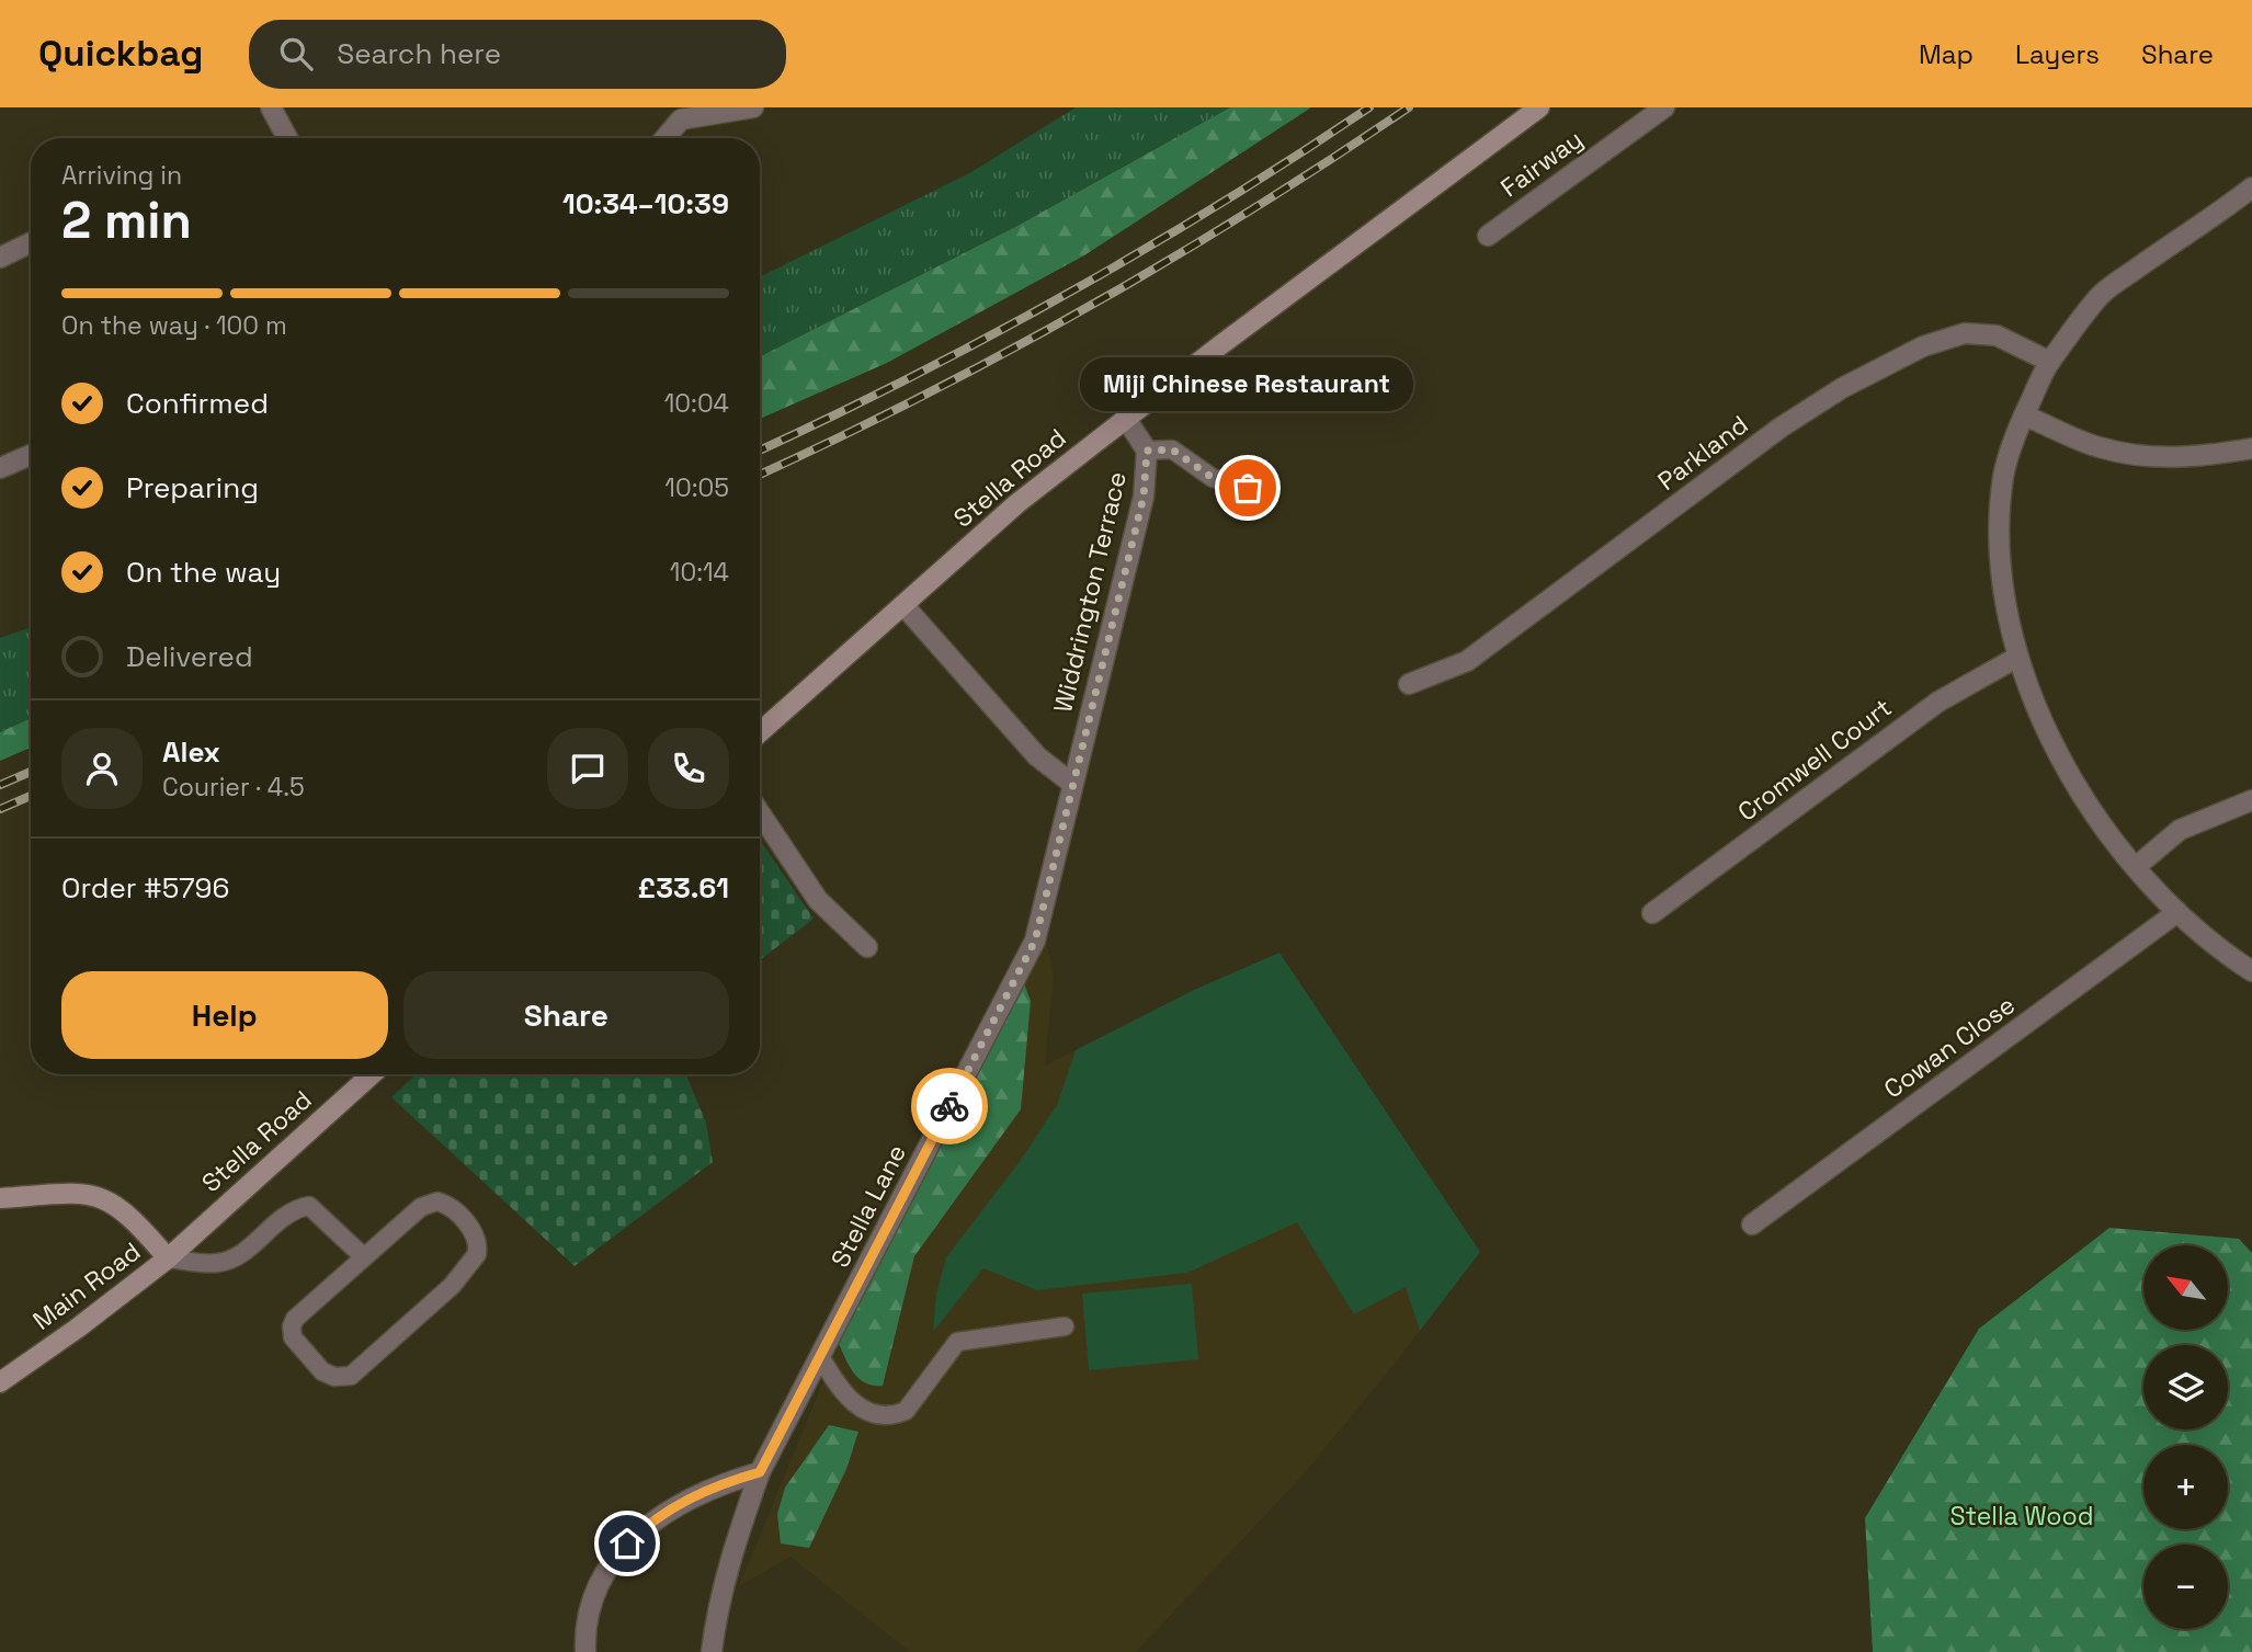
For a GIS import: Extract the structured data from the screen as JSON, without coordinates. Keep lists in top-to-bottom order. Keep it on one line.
{"streets":{"main road":["Stella Road","Main Road"],"street":["Fairway","Parkland","Widdrington Terrace","Cromwell Court","Cowan Close","Stella Lane"]},"crossings":[["Stella Road","Widdrington Terrace"],["Stella Road","Main Road"],["Widdrington Terrace","Stella Lane"]],"parks":["Stella Wood"],"places":["Miji Chinese Restaurant"],"north":"top left","page":{"header":"Quickbag","search":"Search here","nav":["Map","Layers","Share"],"heading":["2 min","Arriving in","10:34–10:39"],"panel":["Alex","Courier · 4.5","Order #5796","£33.61"],"bar":"On the way · 100 m","bubble":"Miji Chinese Restaurant","list":[["Confirmed","10:04"],["Preparing","10:05"],["On the way","10:14"],"Delivered"],"buttons":["Help","Share"],"map_buttons":["+","−"]}}
